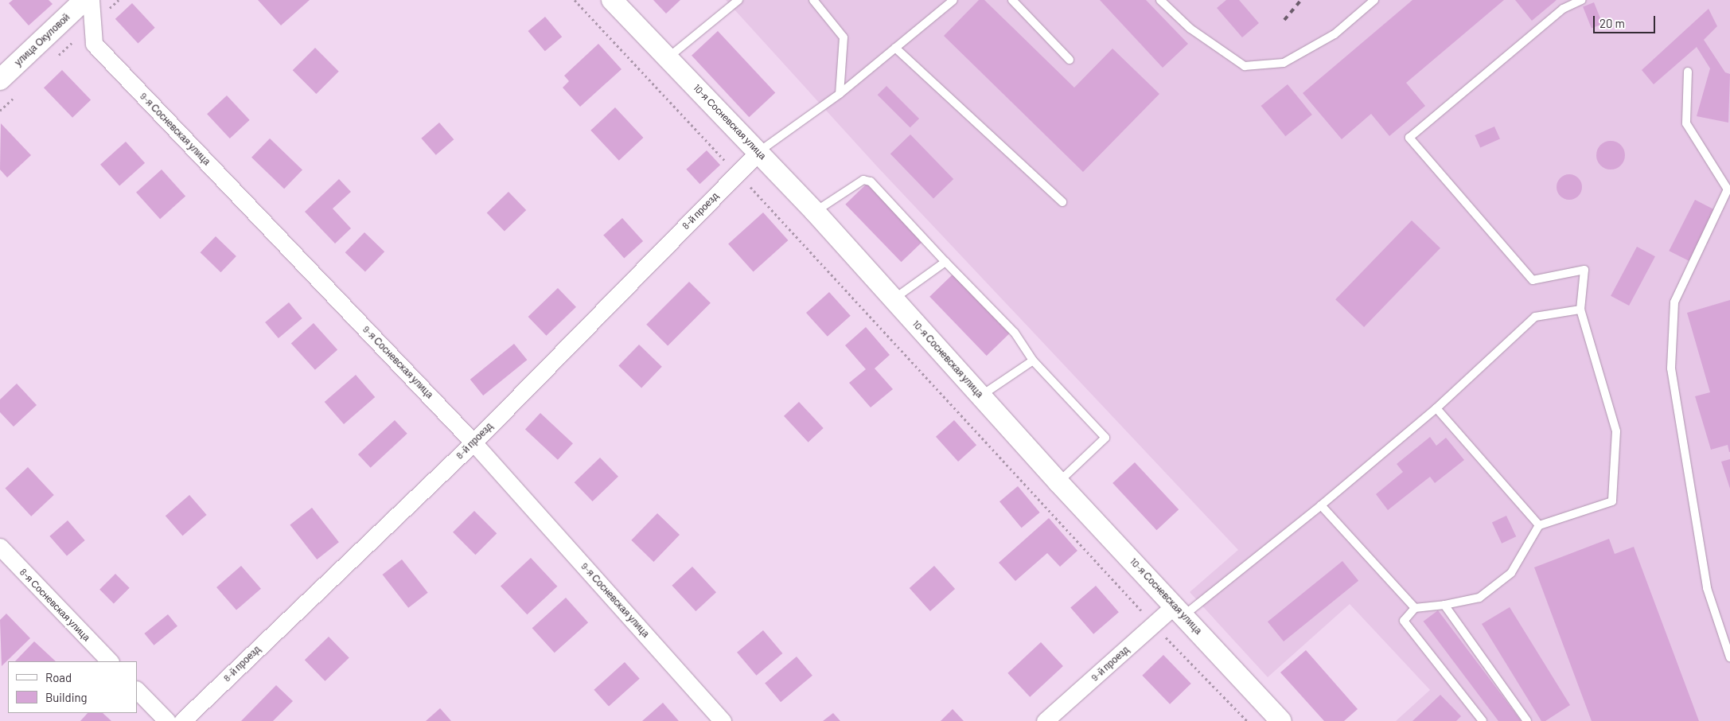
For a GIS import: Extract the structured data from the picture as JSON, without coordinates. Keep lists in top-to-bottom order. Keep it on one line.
{"streets":{"street":["улица Окуловой","10-я Сосневская улица","9-я Сосневская улица","8-й проезд","8-я Сосневская улица","9-й проезд"]},"crossings":[["10-я Сосневская улица","8-й проезд"],["10-я Сосневская улица","9-й проезд"],["9-я Сосневская улица","8-й проезд"]],"legend":["Road","Building"],"scale_bar":"20 m"}
